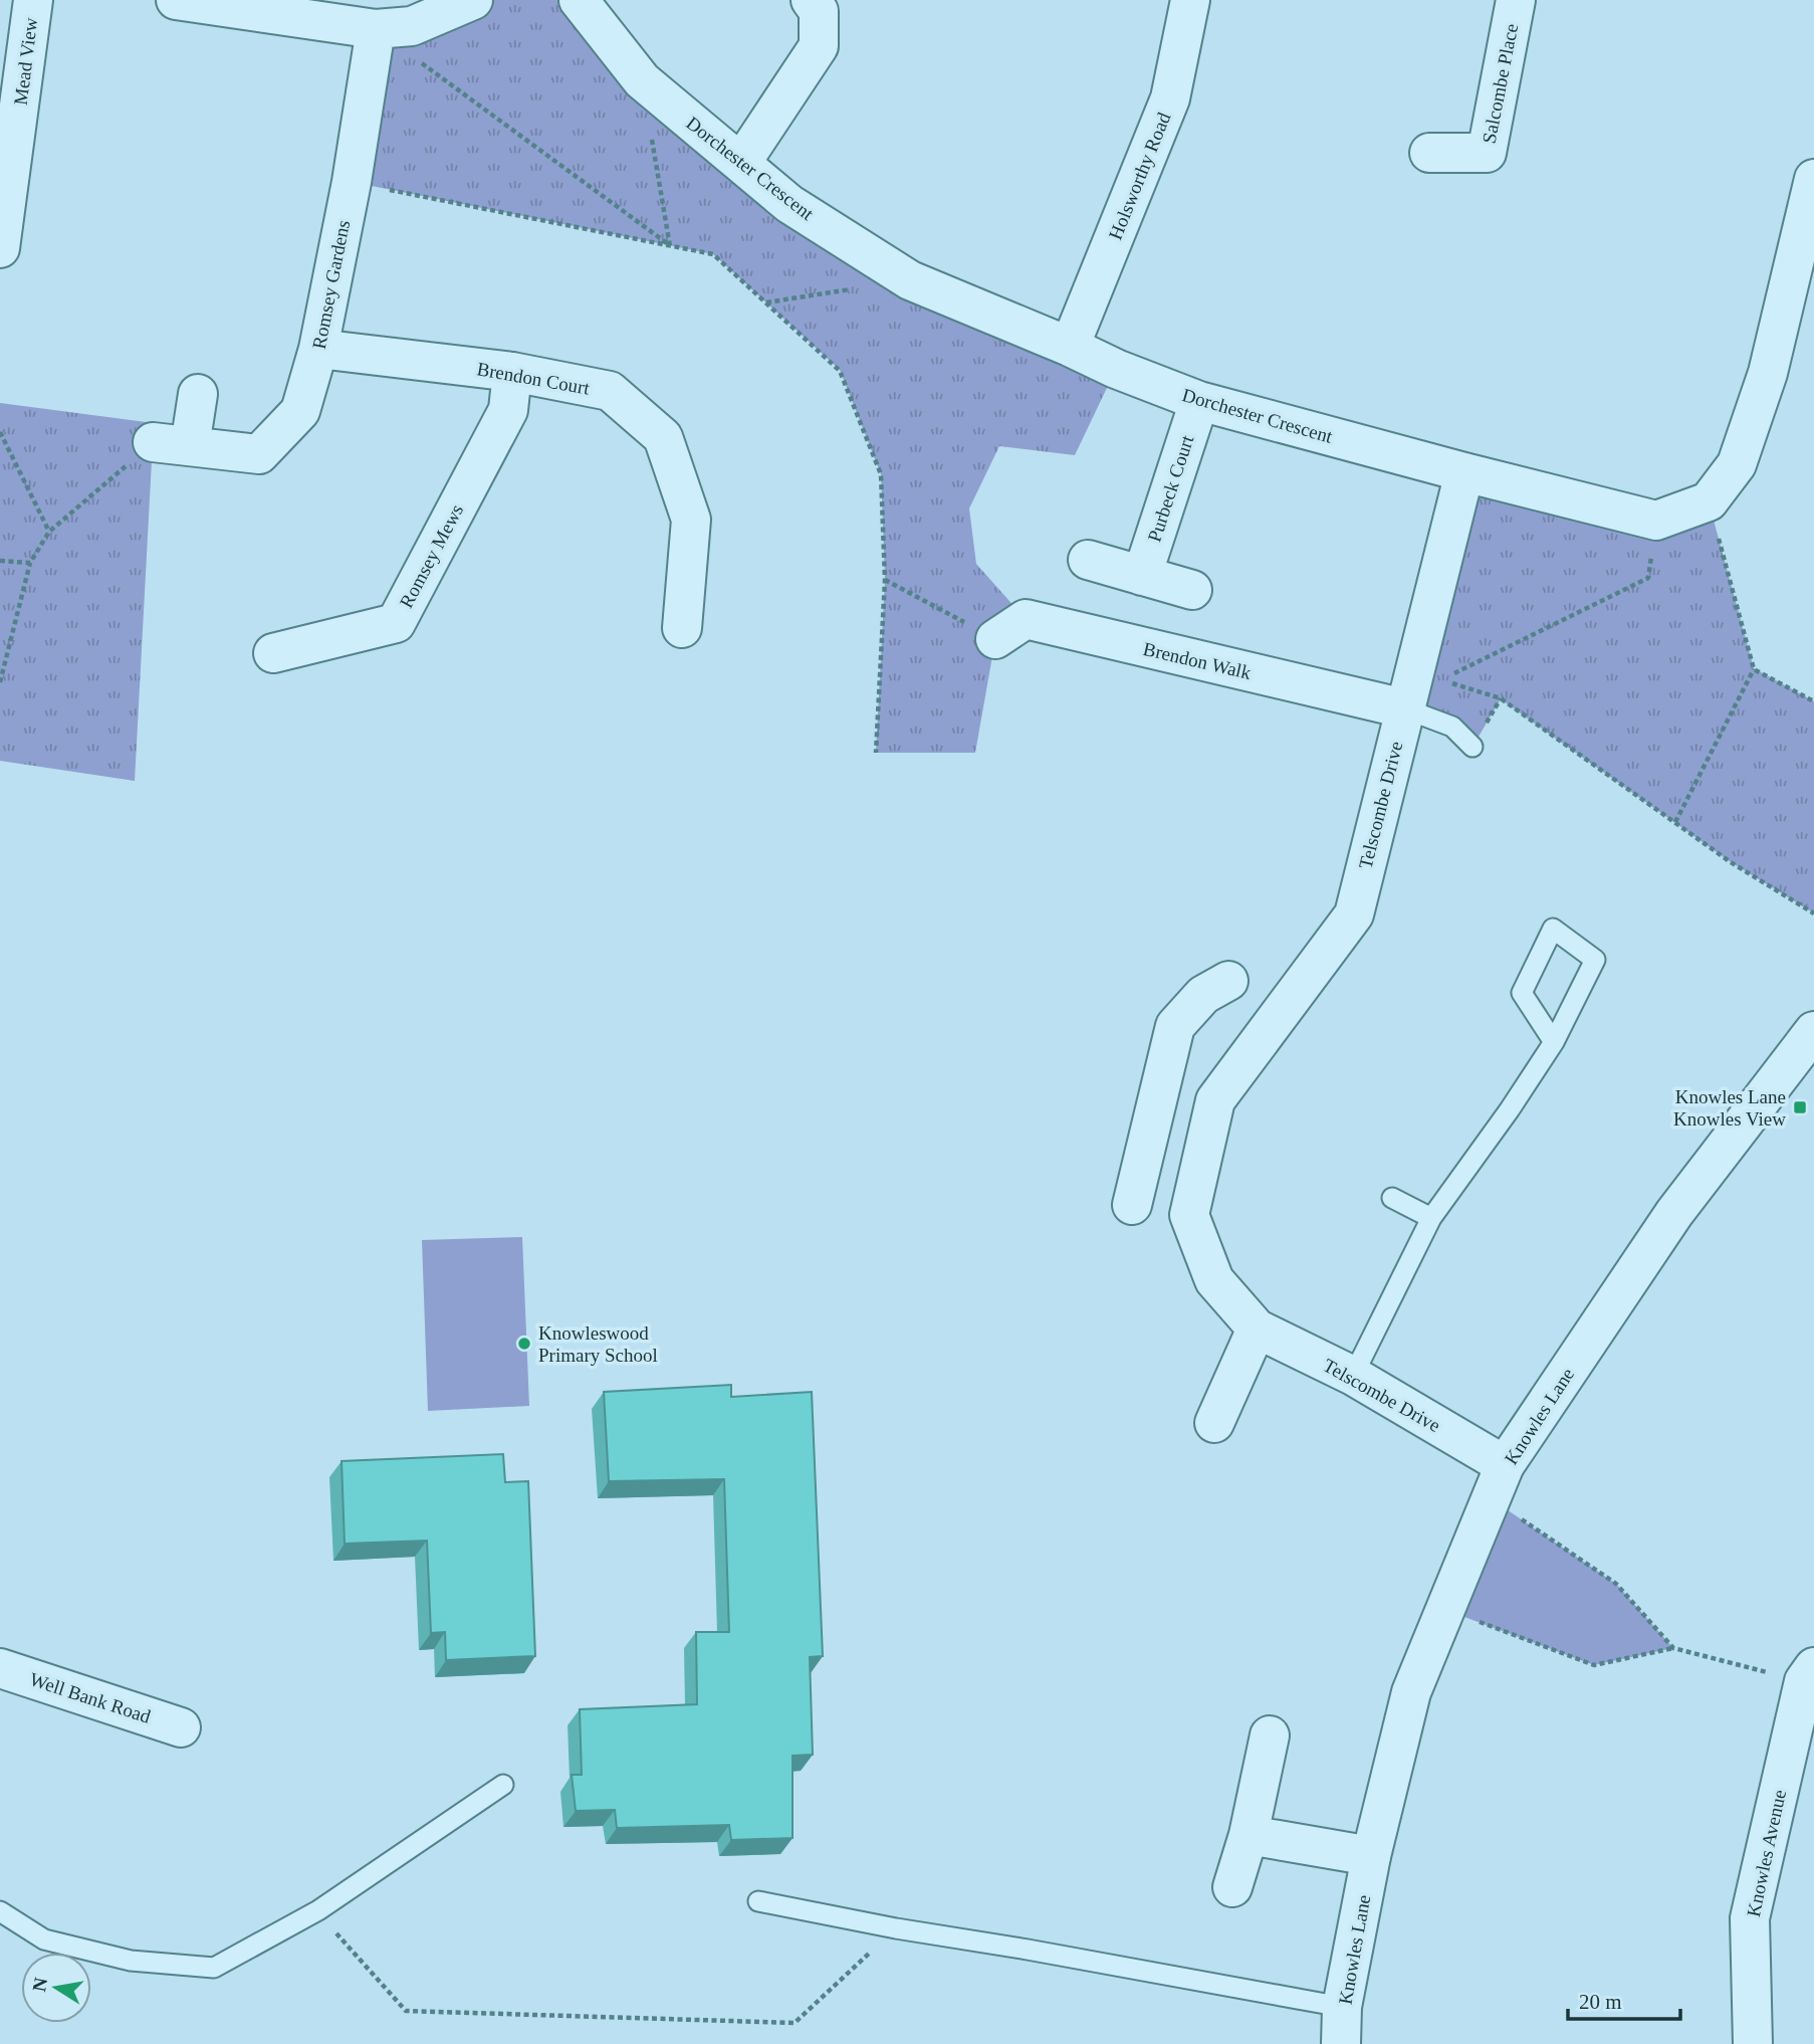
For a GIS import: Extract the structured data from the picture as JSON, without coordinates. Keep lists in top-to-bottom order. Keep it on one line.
{"streets":{"street":["Mead View","Salcombe Place","Dorchester Crescent","Holsworthy Road","Romsey Gardens","Brendon Court","Purbeck Court","Romsey Mews","Brendon Walk","Telscombe Drive","Knowles Lane","Well Bank Road","Knowles Avenue"]},"crossings":[["Dorchester Crescent","Holsworthy Road"],["Dorchester Crescent","Purbeck Court"],["Dorchester Crescent","Telscombe Drive"],["Romsey Gardens","Brendon Court"],["Brendon Court","Romsey Mews"],["Brendon Walk","Telscombe Drive"],["Telscombe Drive","Knowles Lane"]],"places":{"transit":["Knowles Lane Knowles View"],"other":["Knowleswood Primary School"]},"scale_bar":"20 m","north":"left"}
